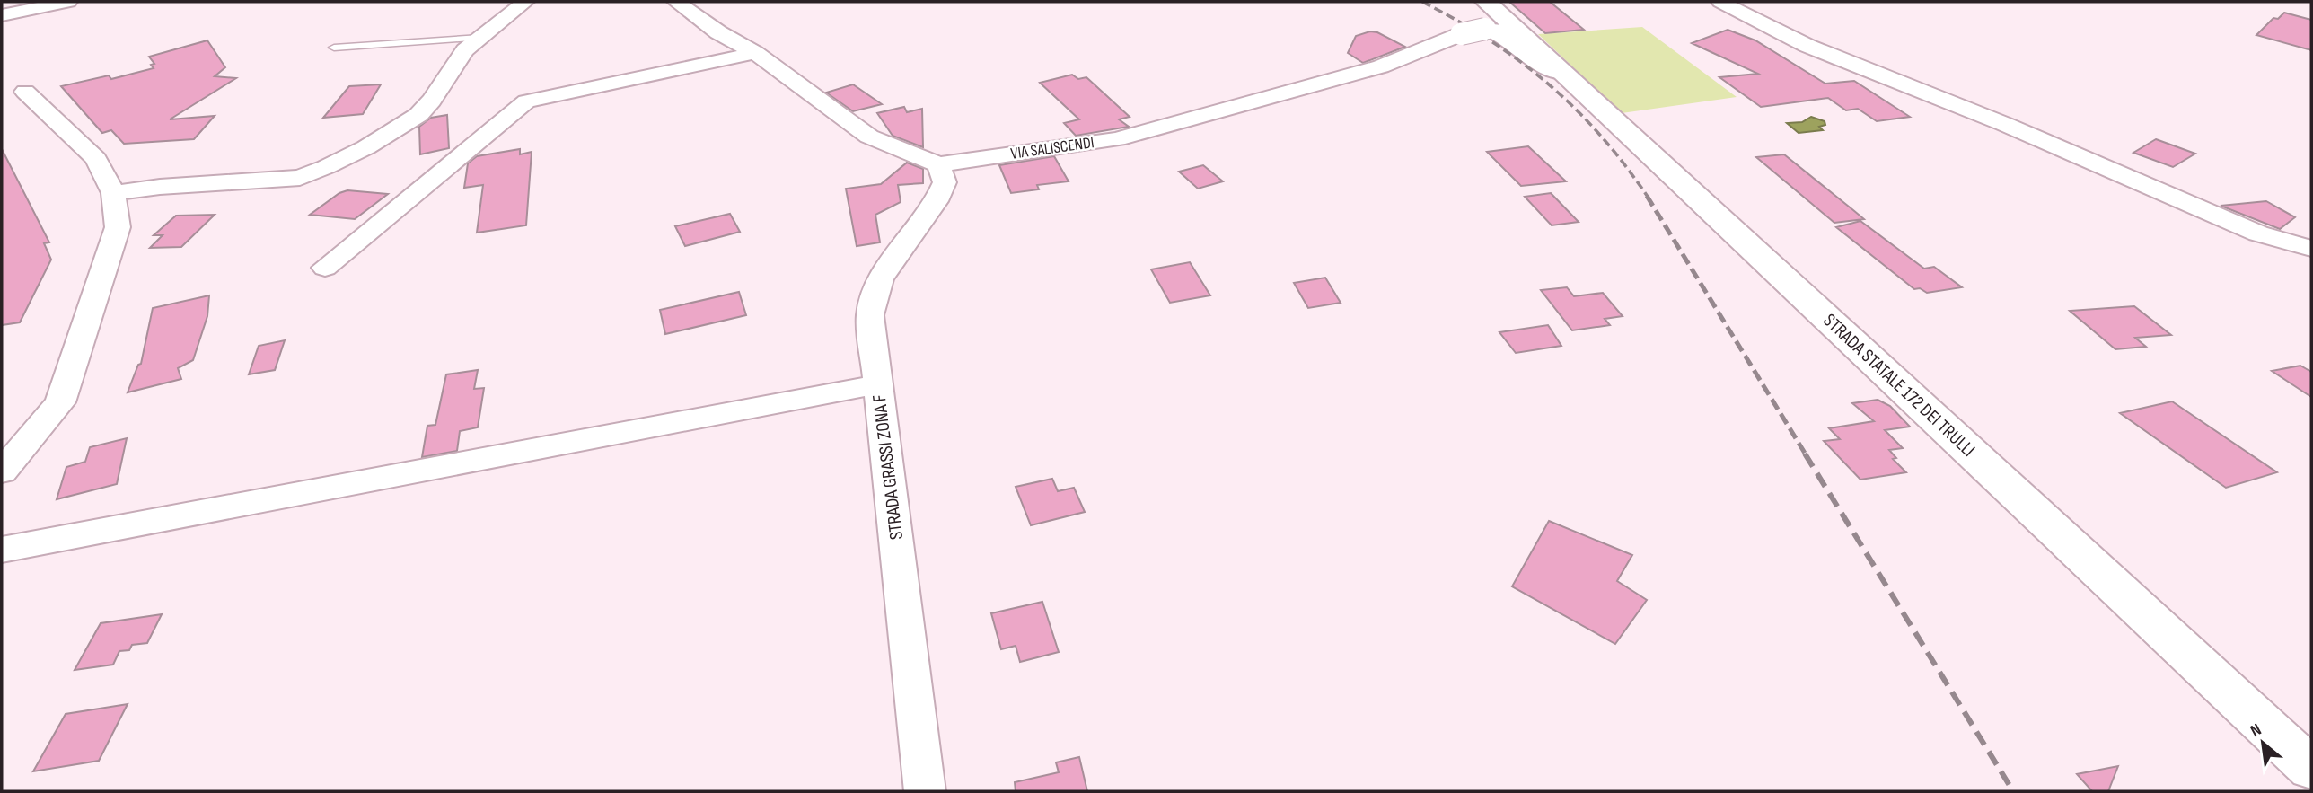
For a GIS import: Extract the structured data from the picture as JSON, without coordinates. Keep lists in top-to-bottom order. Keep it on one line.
{"streets":{"main road":["STRADA STATALE 172 DEI TRULLI"],"street":["VIA SALISCENDI","STRADA GRASSI ZONA F"]},"crossings":[["VIA SALISCENDI","STRADA STATALE 172 DEI TRULLI"],["VIA SALISCENDI","STRADA GRASSI ZONA F"]],"north":"top left"}
